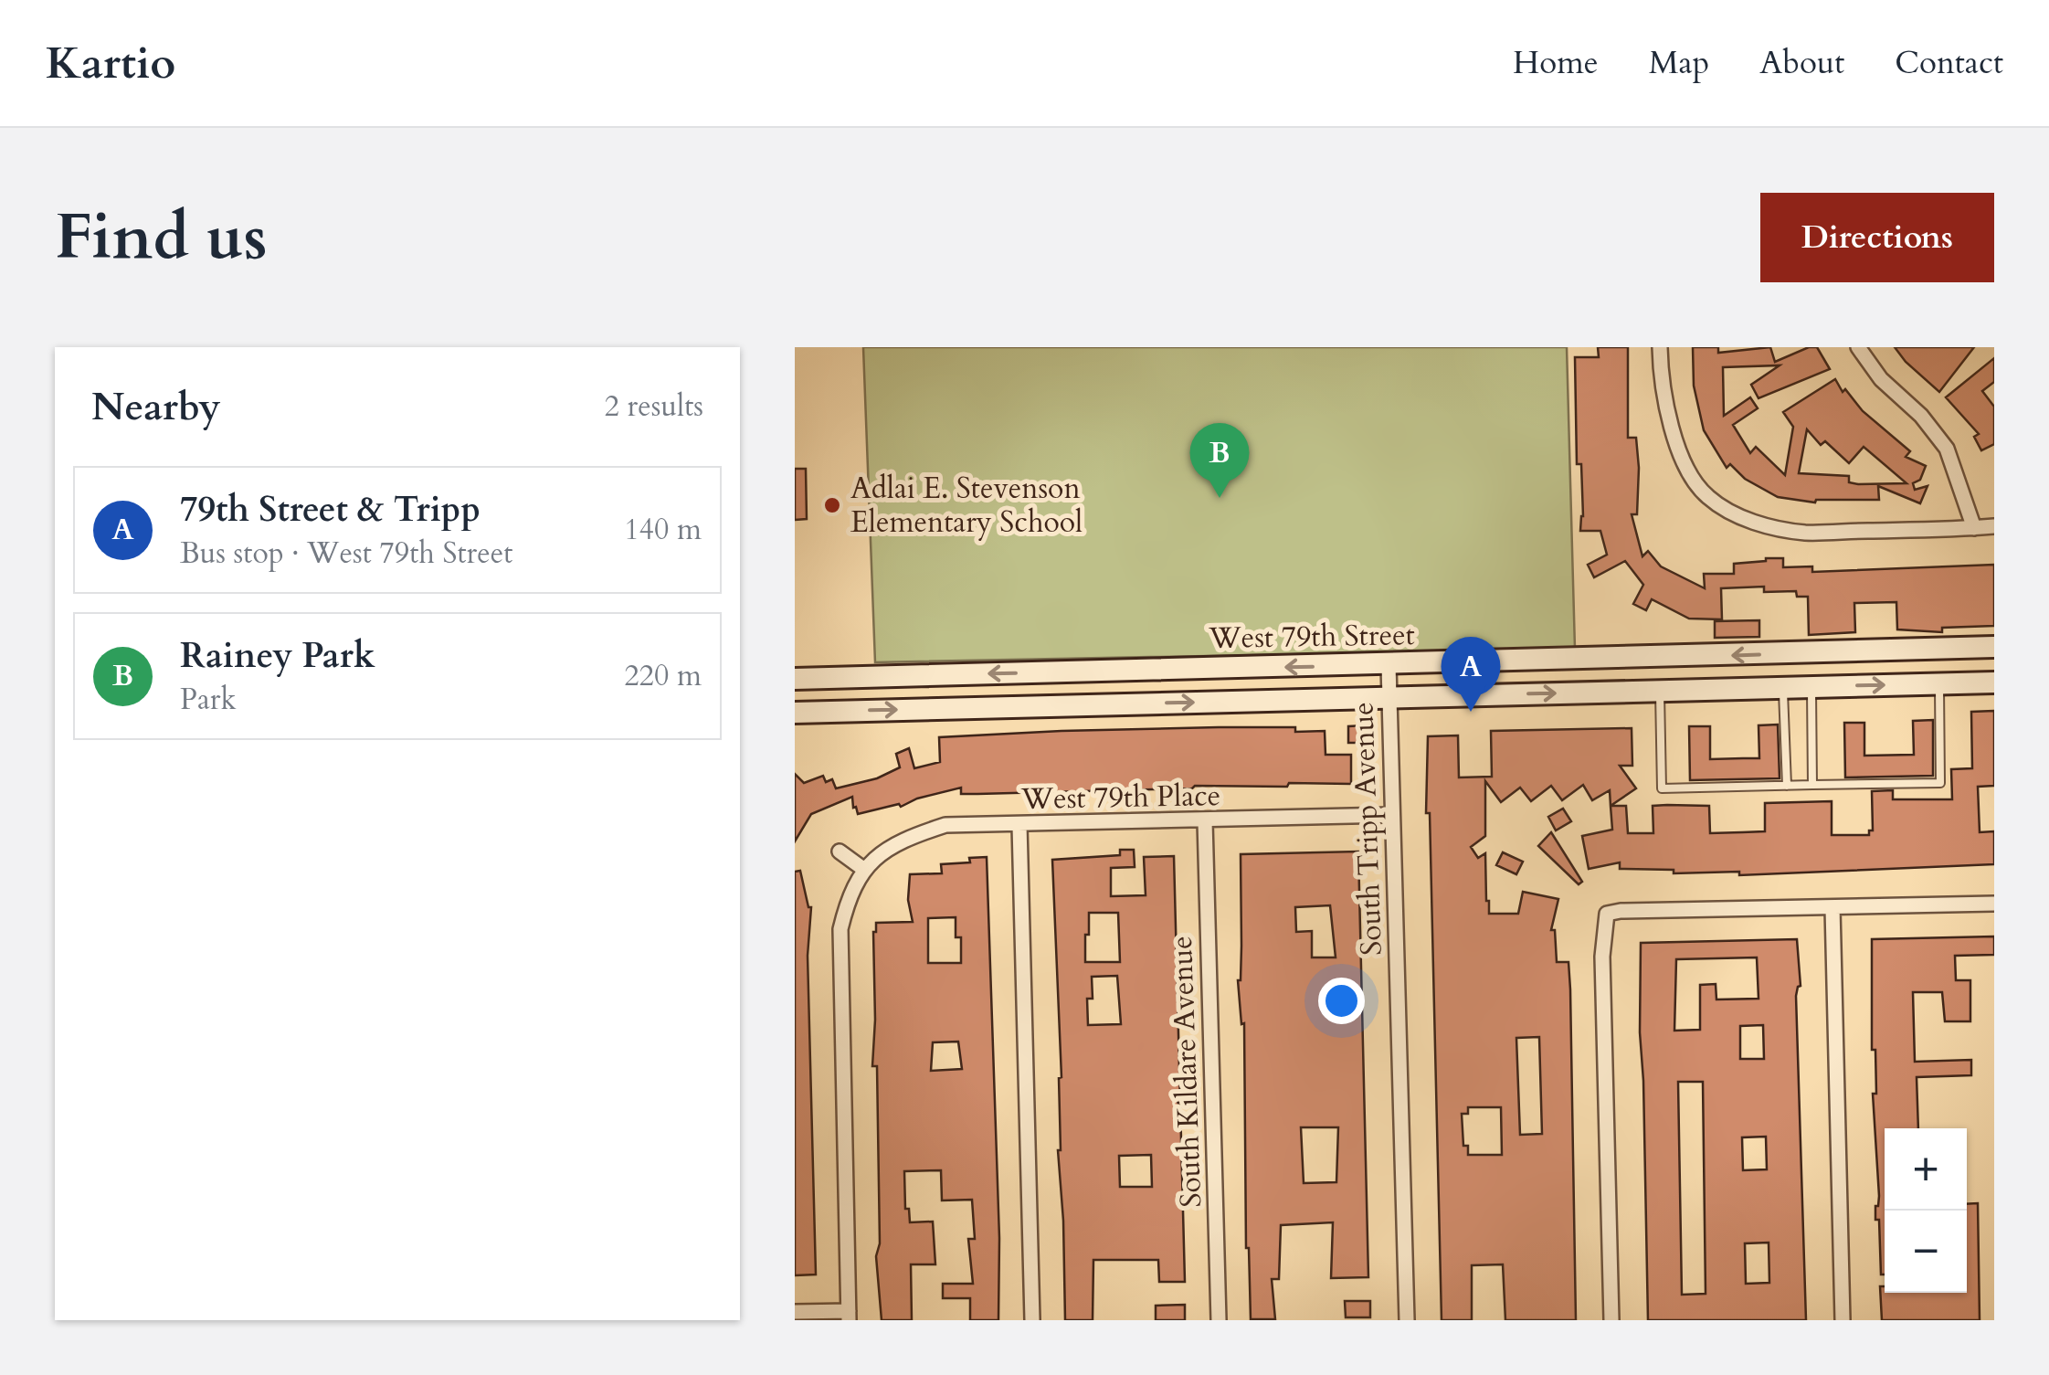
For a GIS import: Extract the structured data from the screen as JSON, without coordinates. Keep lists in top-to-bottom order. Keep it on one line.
{"streets":{"main road":["West 79th Street"],"street":["West 79th Place","South Tripp Avenue","South Kildare Avenue"]},"crossings":[["West 79th Street","South Tripp Avenue"],["West 79th Place","South Tripp Avenue"],["West 79th Place","South Kildare Avenue"]],"places":["Adlai E. Stevenson Elementary School"],"page":{"header":"Kartio","nav":["Home","Map","About","Contact"],"buttons":"Directions","title":"Find us","heading":["Nearby","2 results"],"pins":["B","A"],"list":[{"mark":"A","name":"79th Street & Tripp","note":"Bus stop · West 79th Street","value":"140 m"},{"mark":"B","name":"Rainey Park","note":"Park","value":"220 m"}],"map_buttons":["+","−"]}}
